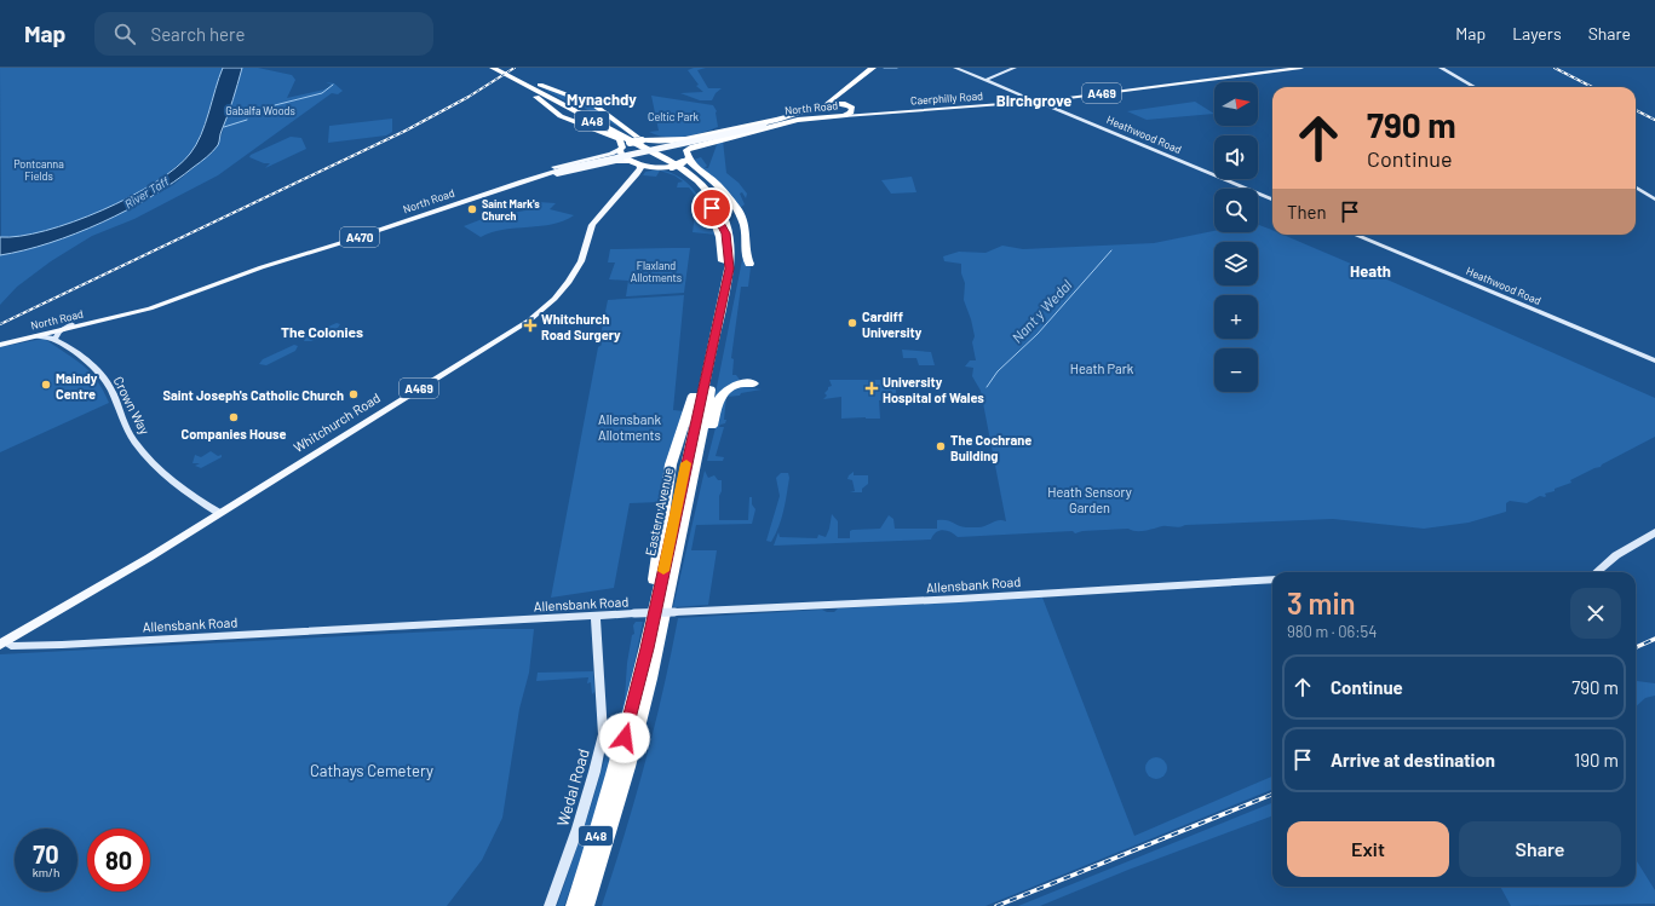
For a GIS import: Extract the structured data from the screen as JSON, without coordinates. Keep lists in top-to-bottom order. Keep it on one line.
{"streets":{"highway":["North Road","A48","A470","Eastern Avenue"],"main road":["A469","Caerphilly Road","Whitchurch Road"],"street":["Heathwood Road","Crown Way","Allensbank Road","Wedal Road"]},"crossings":[["Caerphilly Road","North Road"],["Caerphilly Road","Heathwood Road"],["Caerphilly Road","A470"],["North Road","A470"],["North Road","Crown Way"],["A48","Eastern Avenue"],["Crown Way","Whitchurch Road"],["Whitchurch Road","Allensbank Road"],["Allensbank Road","Wedal Road"]],"districts":["Mynachdy","Birchgrove","Heath","The Colonies"],"water":["River Taff","Nant y Wedal"],"parks":["Gabalfa Woods","Celtic Park","Pontcanna Fields","Flaxland Allotments","Heath Park","Allensbank Allotments","Heath Sensory Garden","Cathays Cemetery"],"places":{"other":["Saint Mark's Church","Cardiff University","Maindy Centre","Saint Joseph's Catholic Church","Companies House","The Cochrane Building"],"health":["Whitchurch Road Surgery","University Hospital of Wales"]},"north":"right","page":{"header":"Map","search":"Search here","nav":["Map","Layers","Share"],"map_buttons":["+","−"],"turn":["790 m","Continue"],"then":"Then","heading":["3 min","980 m · 06:54"],"list":[{"name":"Continue","value":"790 m"},{"name":"Arrive at destination","value":"190 m"}],"buttons":["Exit","Share"],"speed":"70 km/h","limit":"80"}}
